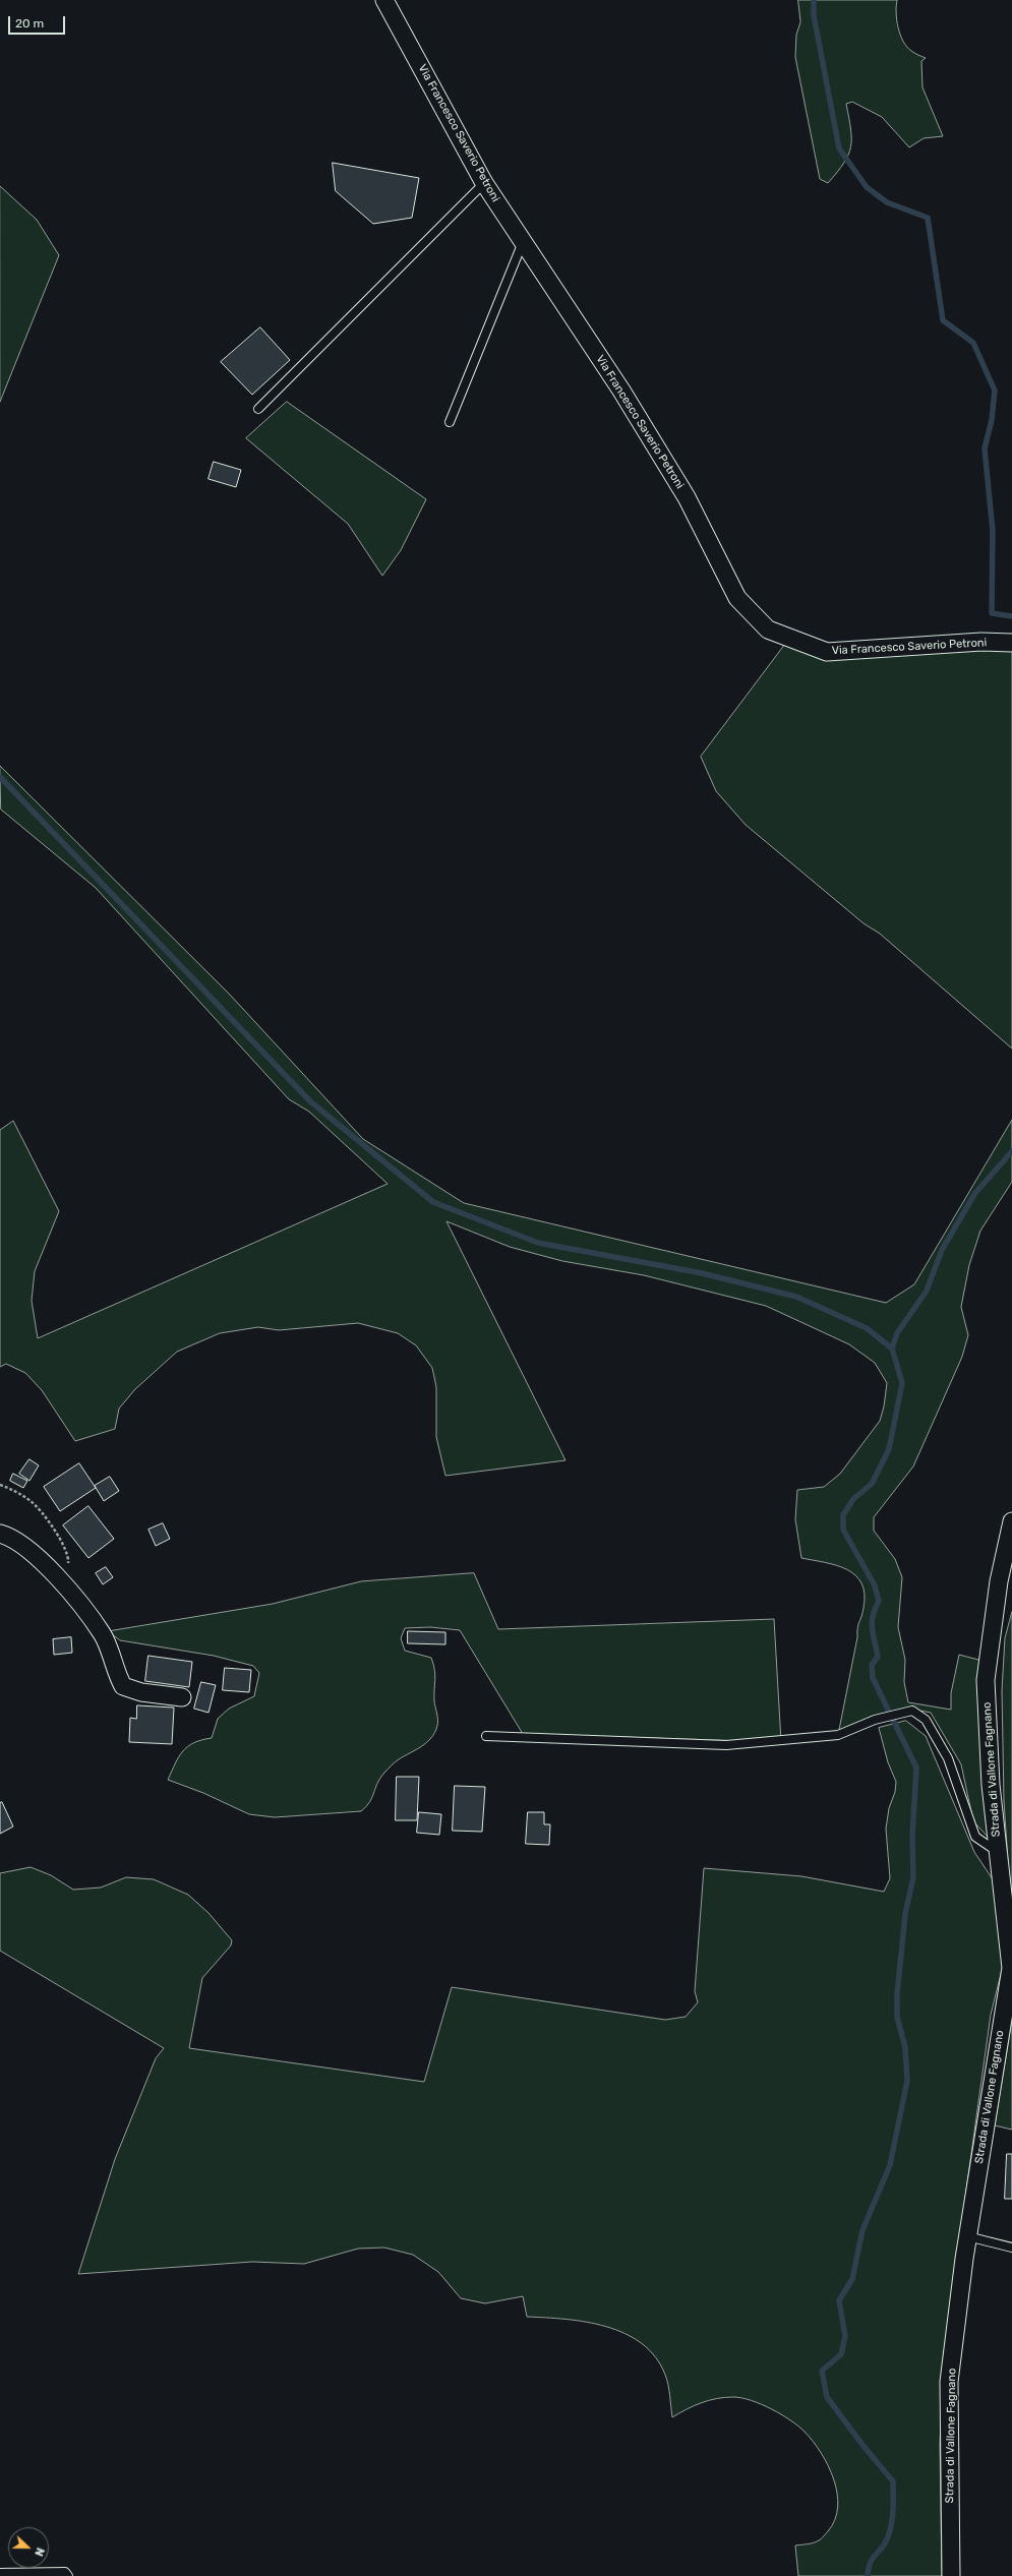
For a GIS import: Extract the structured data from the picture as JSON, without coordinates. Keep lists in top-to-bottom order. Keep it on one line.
{"streets":{"street":["Via Francesco Saverio Petroni","Strada di Vallone Fagnano"]},"scale_bar":"20 m","north":"right"}
